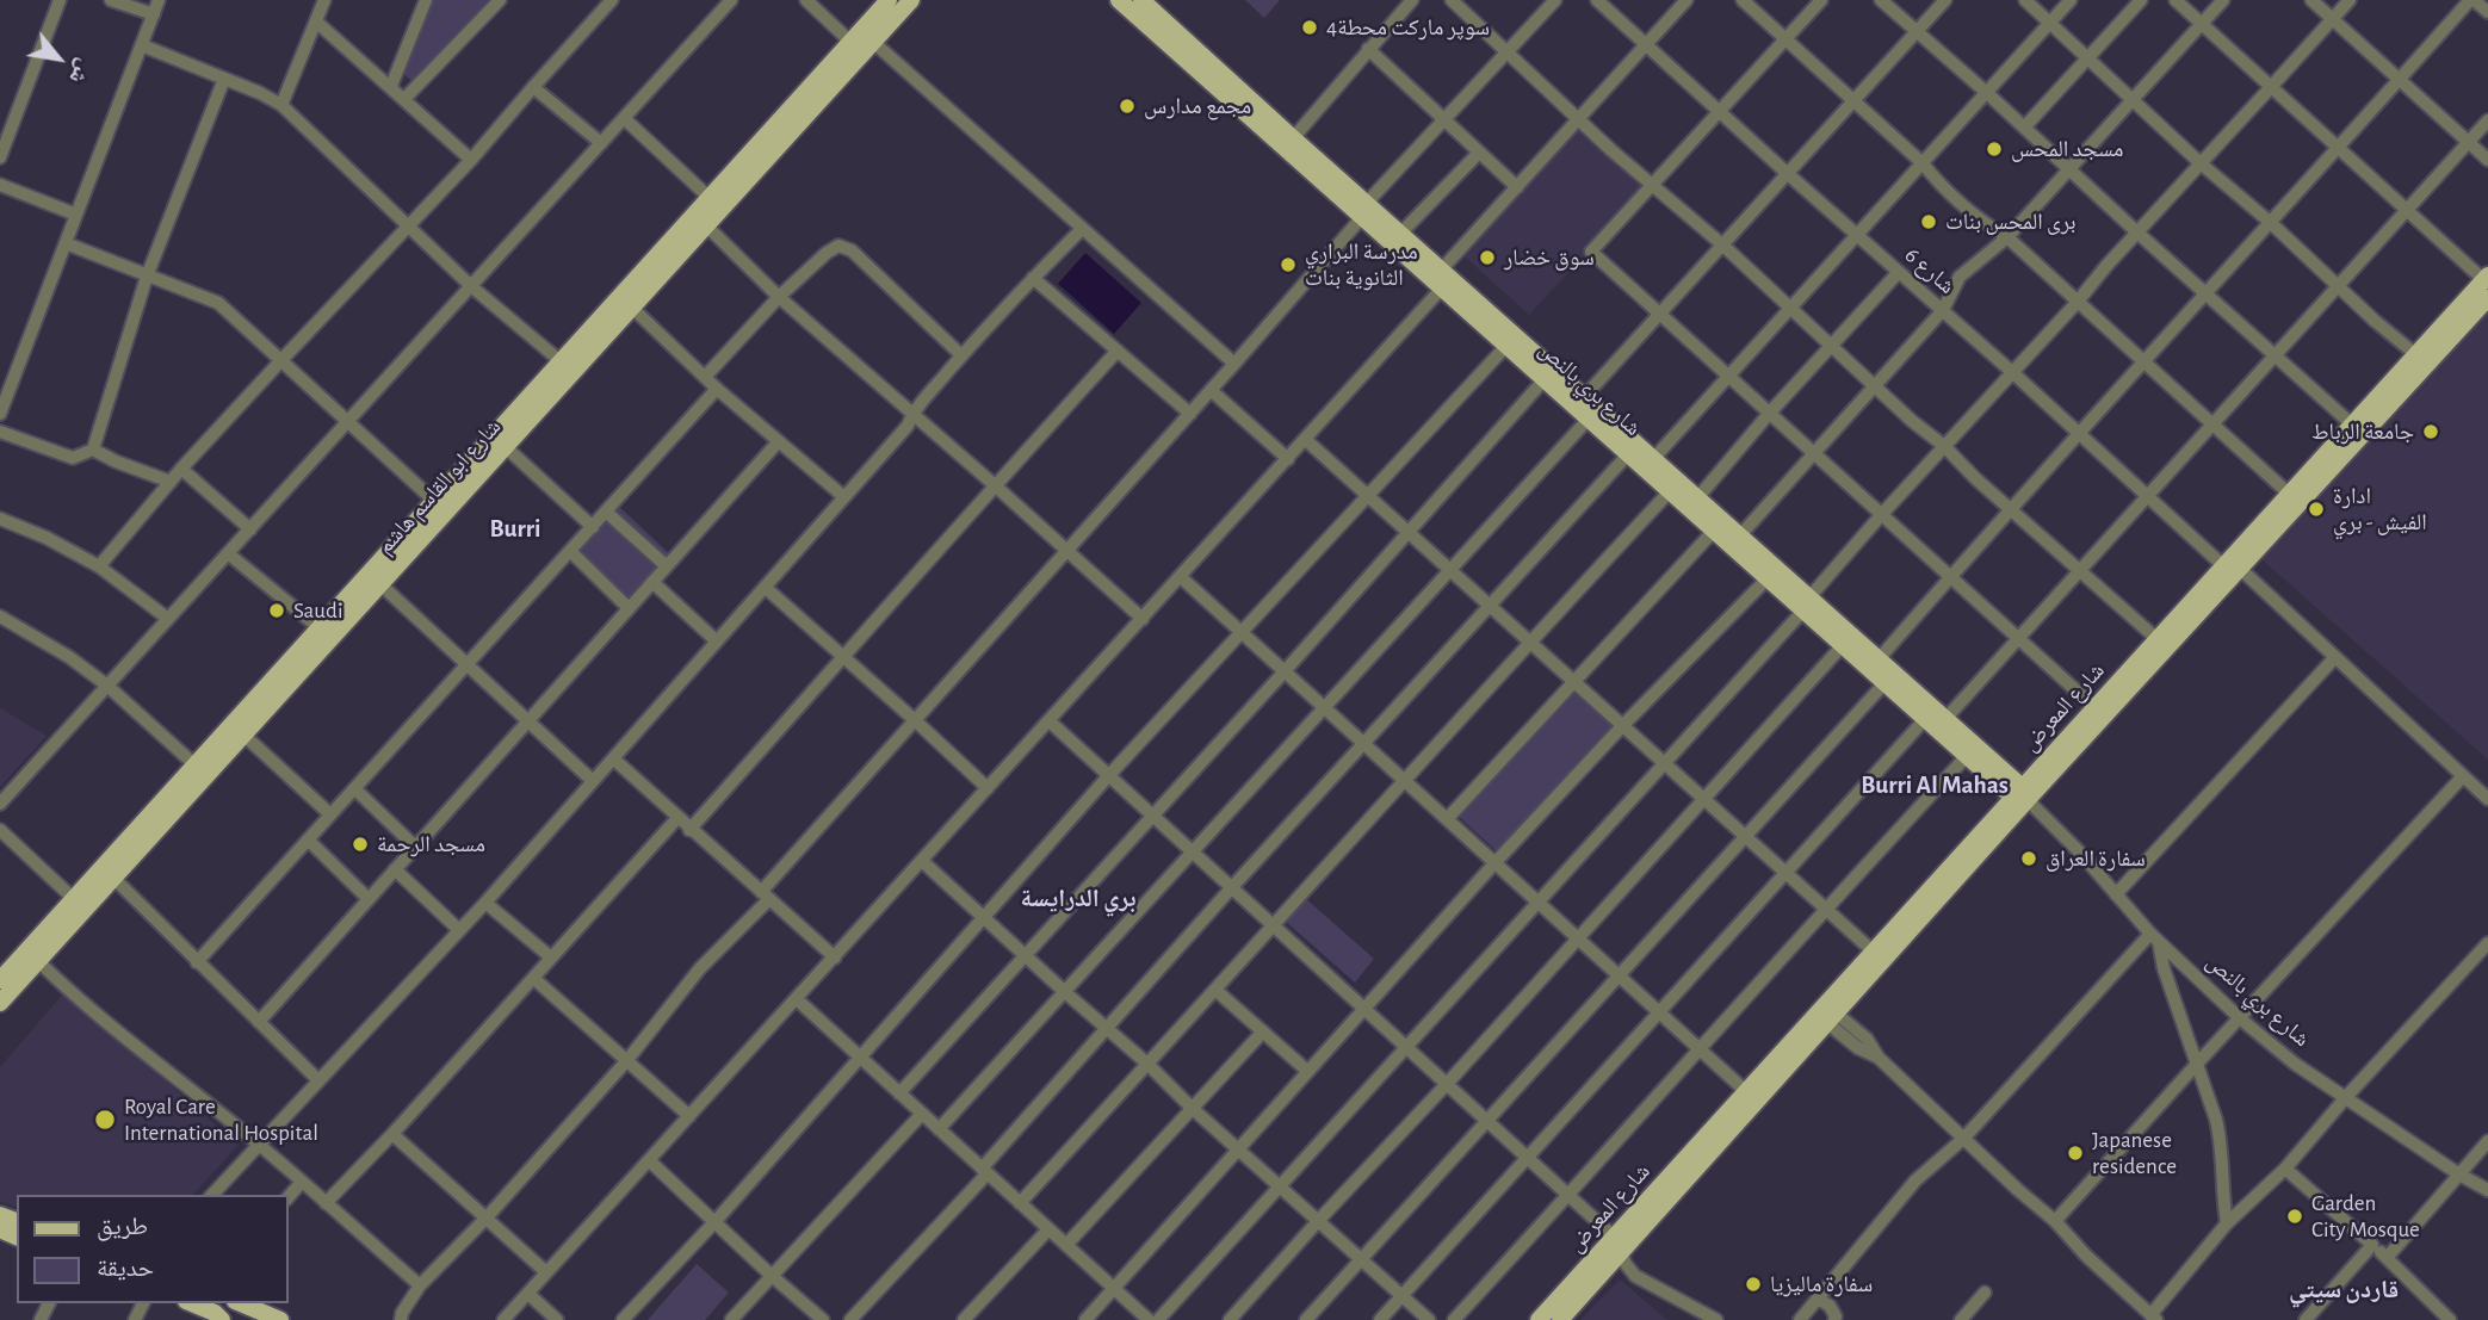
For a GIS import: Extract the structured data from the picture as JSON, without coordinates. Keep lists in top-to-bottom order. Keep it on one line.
{"streets":{"main road":["شارع بري بالنص","شارع ابو القاسم هاشم","شارع المعرض"],"street":["شارع 6"]},"crossings":[["شارع 6","شارع المعرض"],["شارع بري بالنص","شارع المعرض"]],"districts":["Burri","Burri Al Mahas","بري الدرايسة","قاردن سيتي"],"places":["سوپر مارکت محطة4","مجمع مدارس","مسجد المحس","برى المحس بنات","سوق خضار","مدرسة البراري الثانوية بنات","جامعة الرباط","ادارة الفيش - بري","Saudi","مسجد الرحمة","سفارة العراق","Royal Care International Hospital","Japanese residence","Garden City Mosque","سفارة ماليزيا"],"legend":["طريق","حديقة"],"north":"bottom right"}
